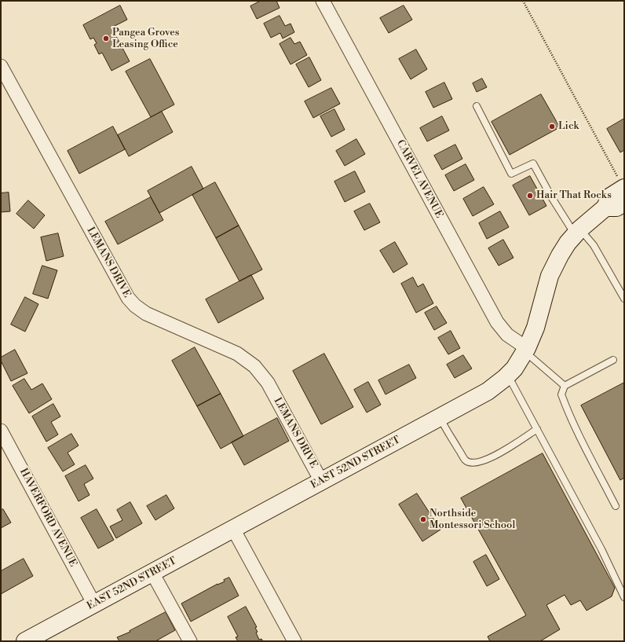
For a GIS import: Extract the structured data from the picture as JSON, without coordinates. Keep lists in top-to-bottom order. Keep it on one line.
{"streets":{"street":["CARVEL AVENUE","LEMANS DRIVE","EAST 52ND STREET","HAVERFORD AVENUE"]},"crossings":[["CARVEL AVENUE","EAST 52ND STREET"],["LEMANS DRIVE","EAST 52ND STREET"],["EAST 52ND STREET","HAVERFORD AVENUE"]],"places":["Pangea Groves Leasing Office","Lick","Hair That Rocks","Northside Montessori School"]}
